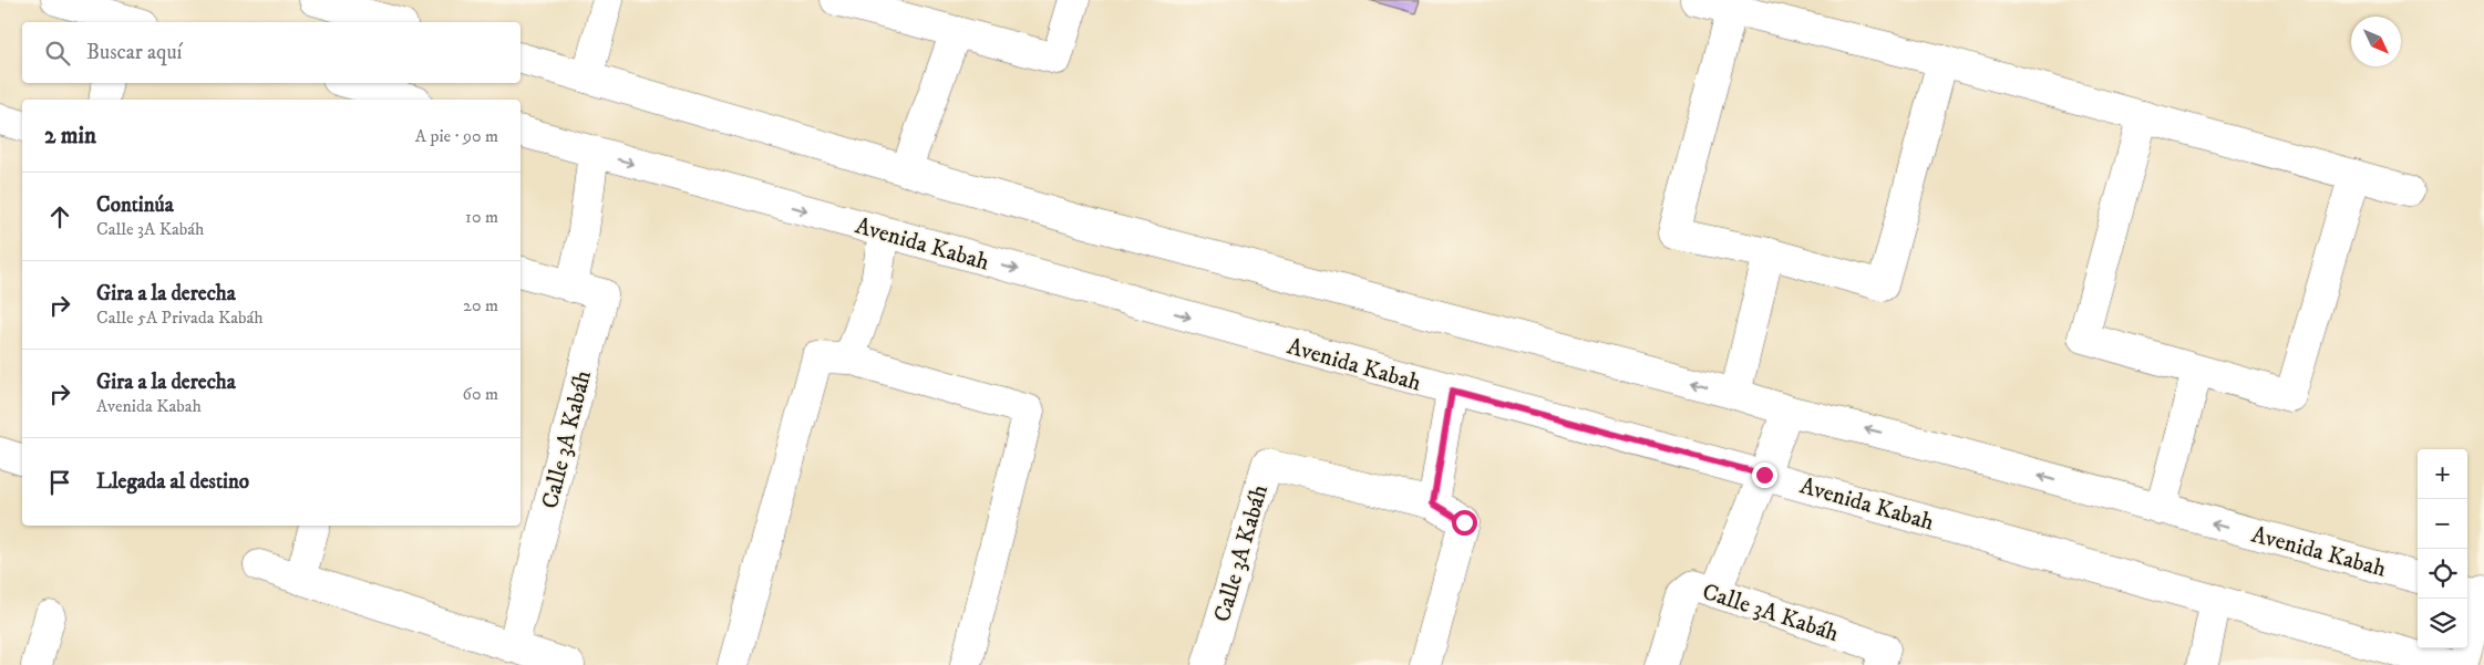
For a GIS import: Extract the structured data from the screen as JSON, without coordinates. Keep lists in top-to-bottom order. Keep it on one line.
{"streets":{"street":["Avenida Kabah","Calle 3A Kabáh"]},"north":"bottom right","page":{"search":"Buscar aquí","heading":["2 min","A pie · 90 m"],"list":[["Continúa","Calle 3A Kabáh","10 m"],["Gira a la derecha","Calle 5A Privada Kabáh","20 m"],["Gira a la derecha","Avenida Kabah","60 m"],"Llegada al destino"],"map_buttons":["+","−"]}}
